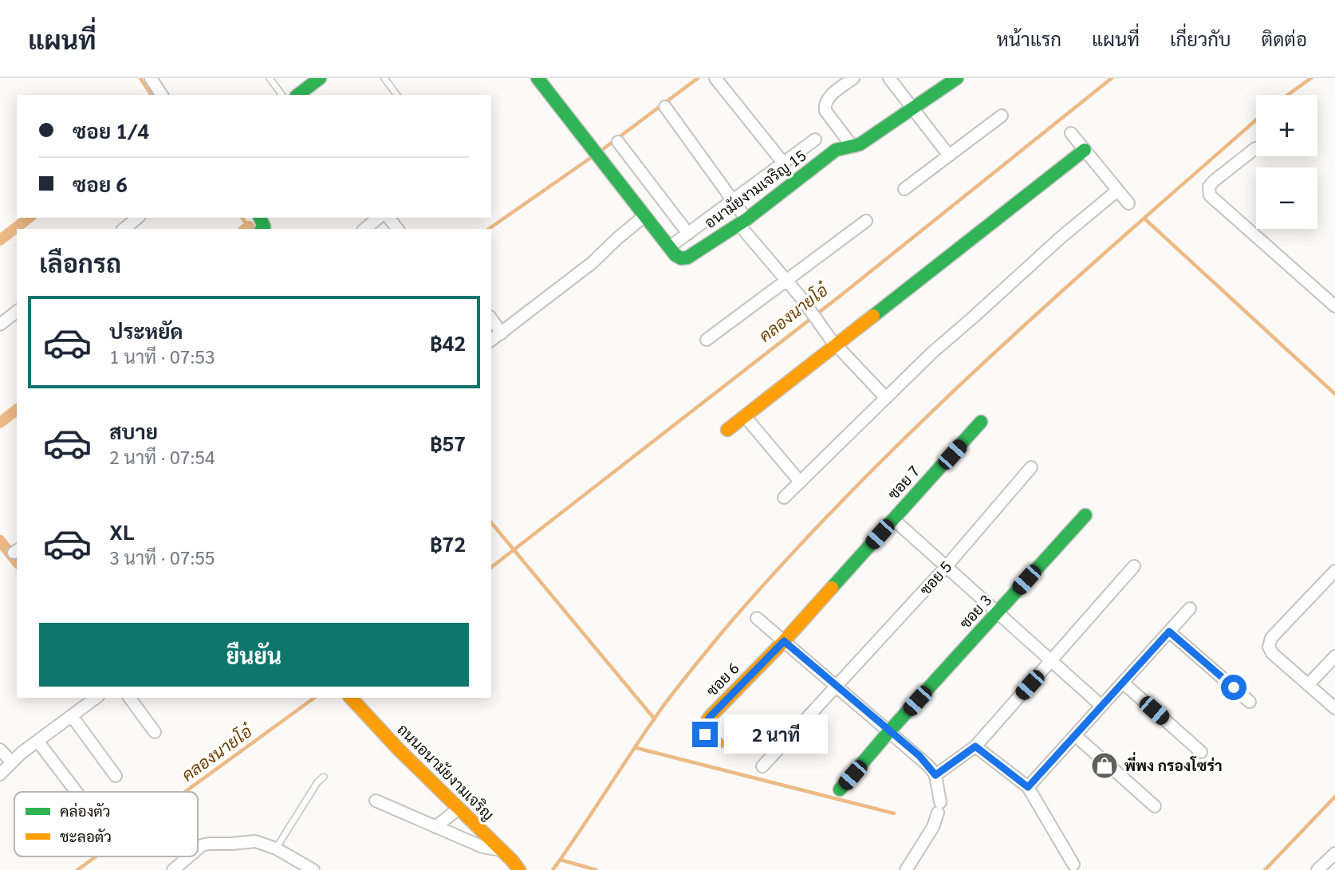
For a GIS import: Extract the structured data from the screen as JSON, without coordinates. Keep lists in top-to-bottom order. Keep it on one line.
{"streets":{"street":["อนามัยงามเจริญ 15","ซอย 7","ซอย 5","ซอย 3","ซอย 6","ถนนอนามัยงามเจริญ"]},"crossings":[["ซอย 7","ซอย 6"]],"water":["คลองนายโอ๋"],"places":{"shop":["พี่พง กรองโซร่า"]},"legend":["คล่องตัว","ชะลอตัว"],"page":{"header":"แผนที่","nav":["หน้าแรก","แผนที่","เกี่ยวกับ","ติดต่อ"],"map_buttons":["+","−"],"banner":["ซอย 1/4","ซอย 6"],"heading":"เลือกรถ","list":[{"name":"ประหยัด","note":"1 นาที · 07:53","value":"฿42"},{"name":"สบาย","note":"2 นาที · 07:54","value":"฿57"},{"name":"XL","note":"3 นาที · 07:55","value":"฿72"}],"buttons":"ยืนยัน","bubble":"2 นาที"}}
